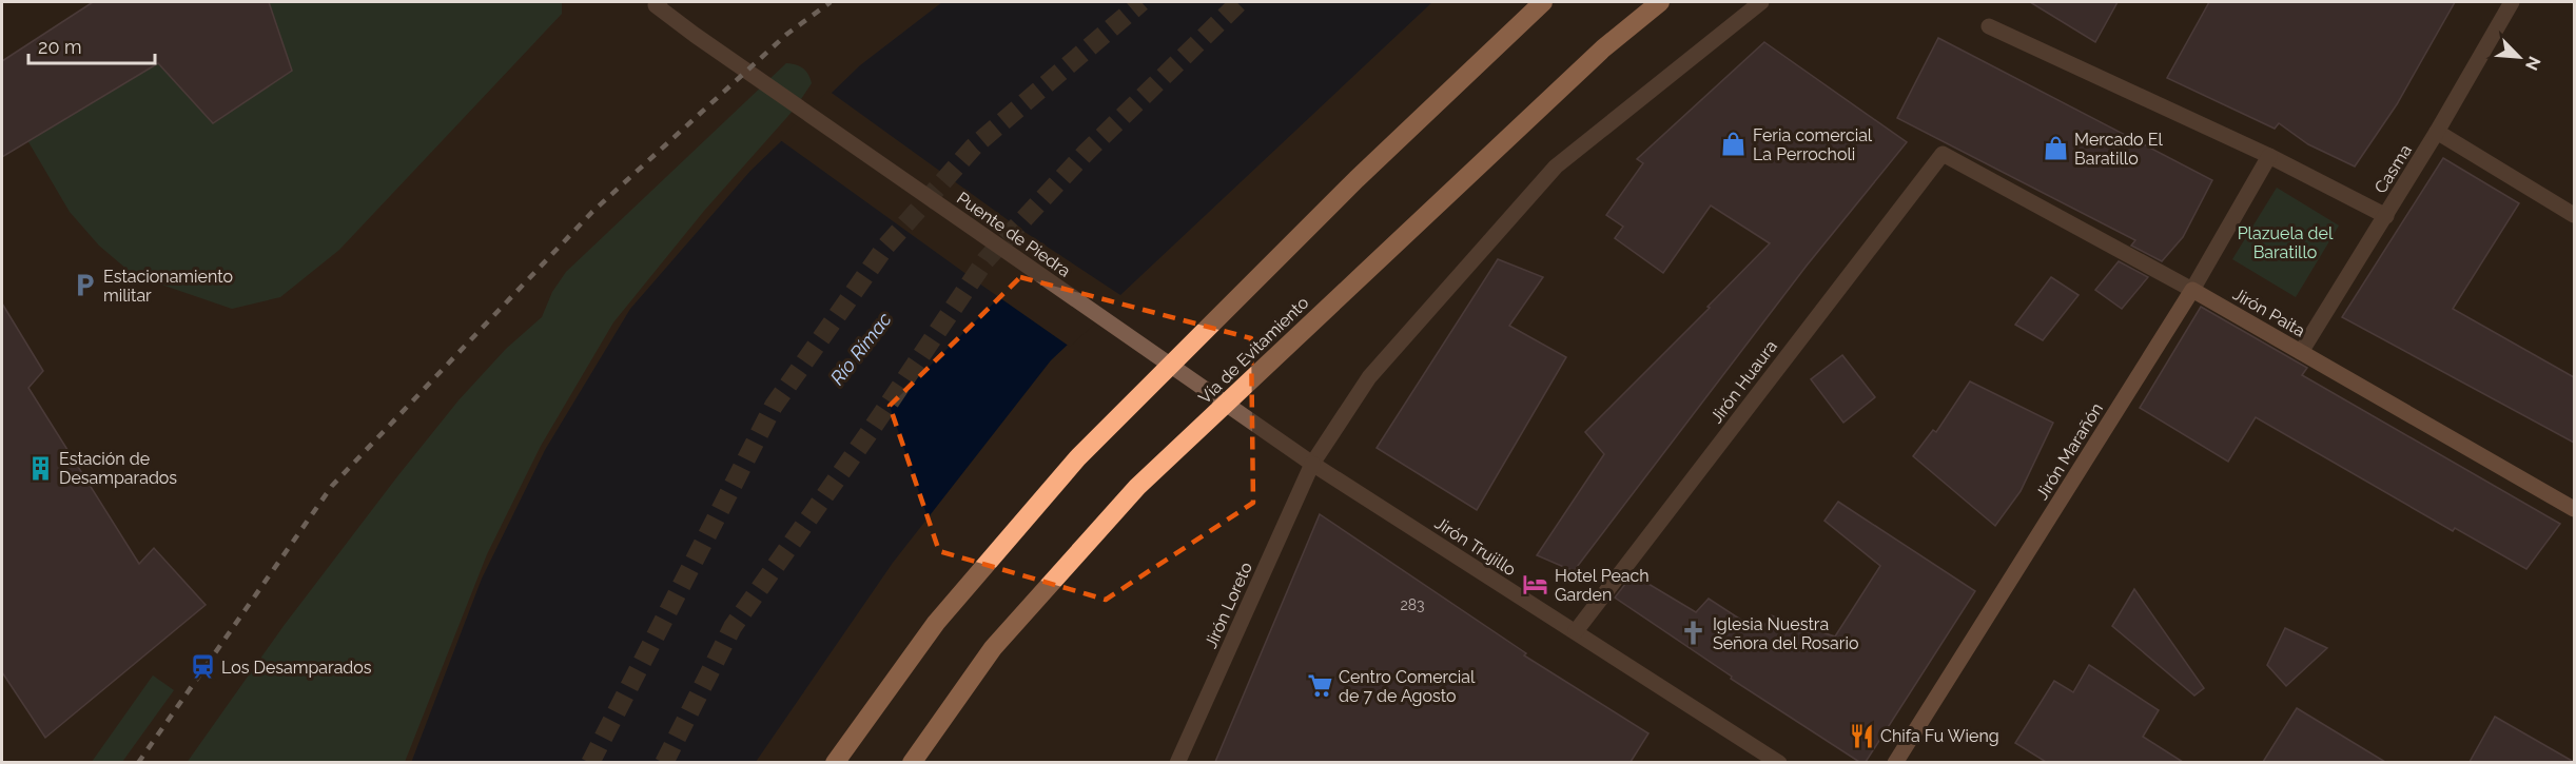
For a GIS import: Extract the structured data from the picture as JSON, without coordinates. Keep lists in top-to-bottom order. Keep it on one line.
{"streets":{"highway":["Vía de Evitamiento"],"main road":["Jirón Paita","Jirón Marañón"],"street":["Casma","Puente de Piedra","Jirón Huaura","Jirón Trujillo","Jirón Loreto"]},"crossings":[["Casma","Jirón Paita"],["Puente de Piedra","Jirón Trujillo"],["Puente de Piedra","Jirón Loreto"],["Jirón Paita","Jirón Huaura"],["Jirón Paita","Jirón Marañón"],["Jirón Huaura","Jirón Trujillo"],["Jirón Trujillo","Jirón Loreto"]],"water":["Río Rímac"],"parks":["Plazuela del Baratillo"],"places":{"shop":["Feria comercial La Perrocholi","Mercado El Baratillo"],"parking":["Estacionamiento militar"],"building":["Estación de Desamparados"],"hotel":["Hotel Peach Garden"],"church":["Iglesia Nuestra Señora del Rosario"],"station":["Los Desamparados"],"supermarket":["Centro Comercial de 7 de Agosto"],"restaurant":["Chifa Fu Wieng"]},"house_numbers":["283"],"scale_bar":"20 m","north":"bottom right"}
